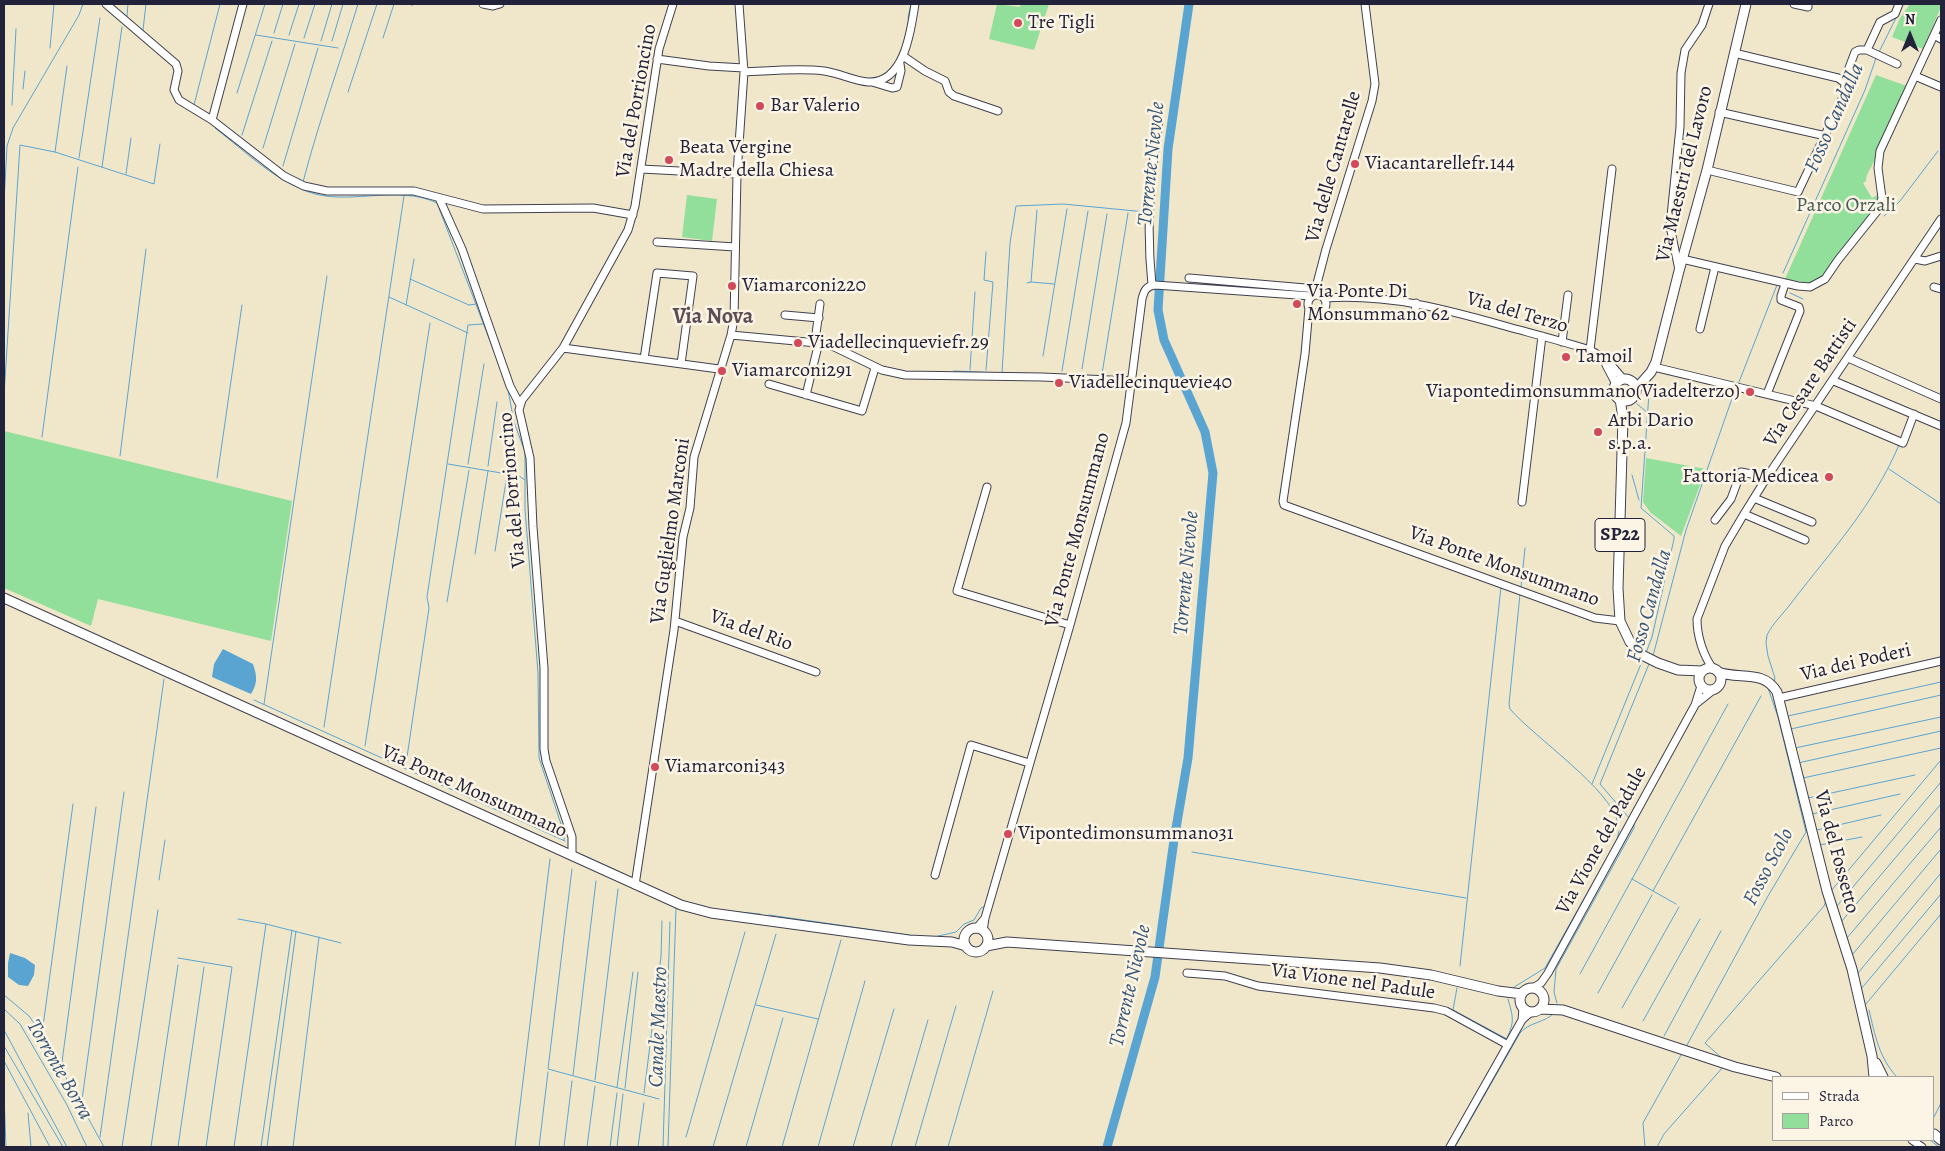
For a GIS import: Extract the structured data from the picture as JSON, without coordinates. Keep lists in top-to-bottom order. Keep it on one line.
{"streets":{"main road":["Via Maestri del Lavoro","Via Ponte Monsummano","SP22","Via del Fossetto"],"street":["Via del Porrioncino","Via delle Cantarelle","Via del Terzo","Via Cesare Battisti","Via Guglielmo Marconi","Via del Rio","Via dei Poderi","Via Vione del Padule","Via Vione nel Padule"]},"crossings":[["Via del Porrioncino","Via Ponte Monsummano"],["Via delle Cantarelle","Via del Terzo"],["Via delle Cantarelle","Via Ponte Monsummano"],["Via del Terzo","Via Ponte Monsummano"],["Via Cesare Battisti","SP22"],["Via Cesare Battisti","Via del Fossetto"],["Via Ponte Monsummano","Via Guglielmo Marconi"],["Via Ponte Monsummano","SP22"],["Via Guglielmo Marconi","Via del Rio"],["SP22","Via del Fossetto"],["Via dei Poderi","Via del Fossetto"]],"districts":["Via Nova"],"water":["Fosso Candalla","Torrente Nievole","Fosso Scolo","Canale Maestro","Torrente Borra"],"parks":["Parco Orzali"],"places":["Tre Tigli","Bar Valerio","Beata Vergine Madre della Chiesa","Viacantarellefr.144","Viamarconi220","Via Ponte Di Monsummano 62","Viadellecinqueviefr.29","Tamoil","Viamarconi291","Viadellecinquevie40","Viapontedimonsummano(Viadelterzo)","Arbi Dario s.p.a.","Fattoria Medicea","Viamarconi343","Vipontedimonsummano31"],"legend":["Strada","Parco"],"north":"top"}
